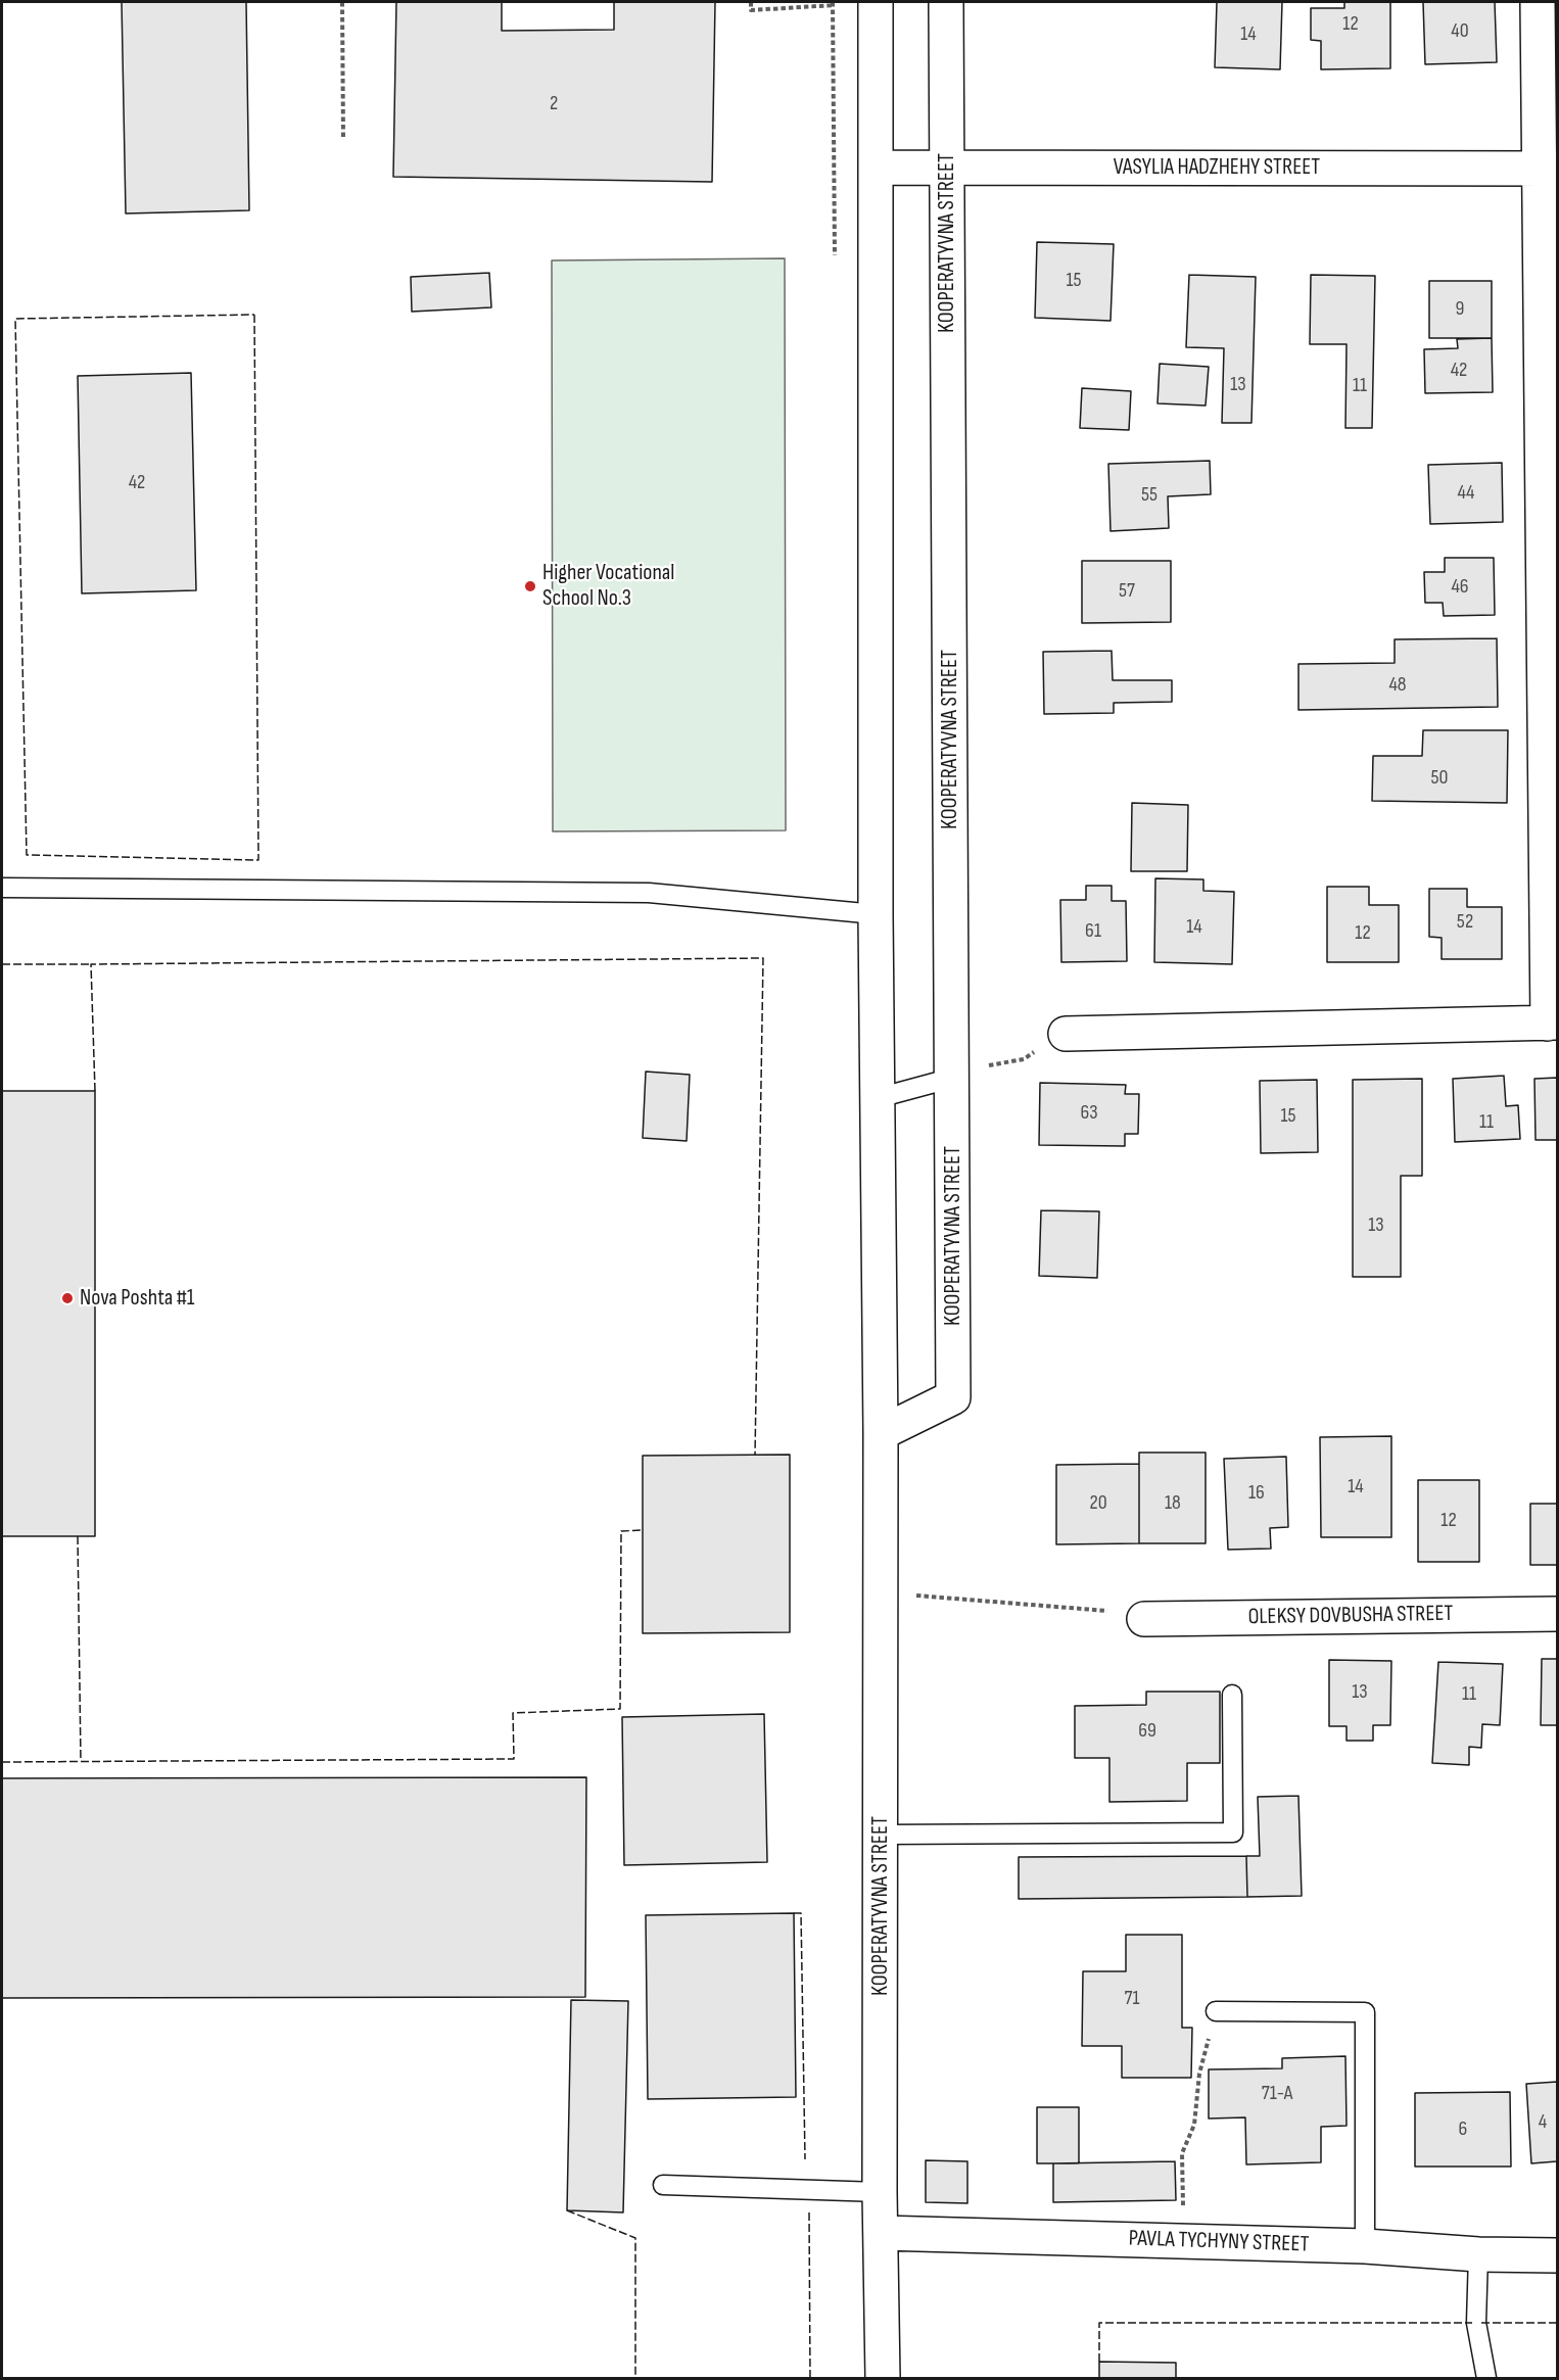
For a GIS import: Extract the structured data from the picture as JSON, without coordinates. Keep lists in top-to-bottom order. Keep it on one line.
{"streets":{"street":["VASYLIA HADZHEHY STREET","KOOPERATYVNA STREET","OLEKSY DOVBUSHA STREET","PAVLA TYCHYNY STREET"]},"crossings":[["VASYLIA HADZHEHY STREET","KOOPERATYVNA STREET"],["KOOPERATYVNA STREET","PAVLA TYCHYNY STREET"]],"places":["Higher Vocational School No.3","Nova Poshta #1"],"house_numbers":["12","40","14","2","15","9","42","13","11","42","44","55","46","57","48","50","52","14","61","12","63","15","11","13","14","16","20","18","12","13","11","69","71","71-А","4","6"]}
